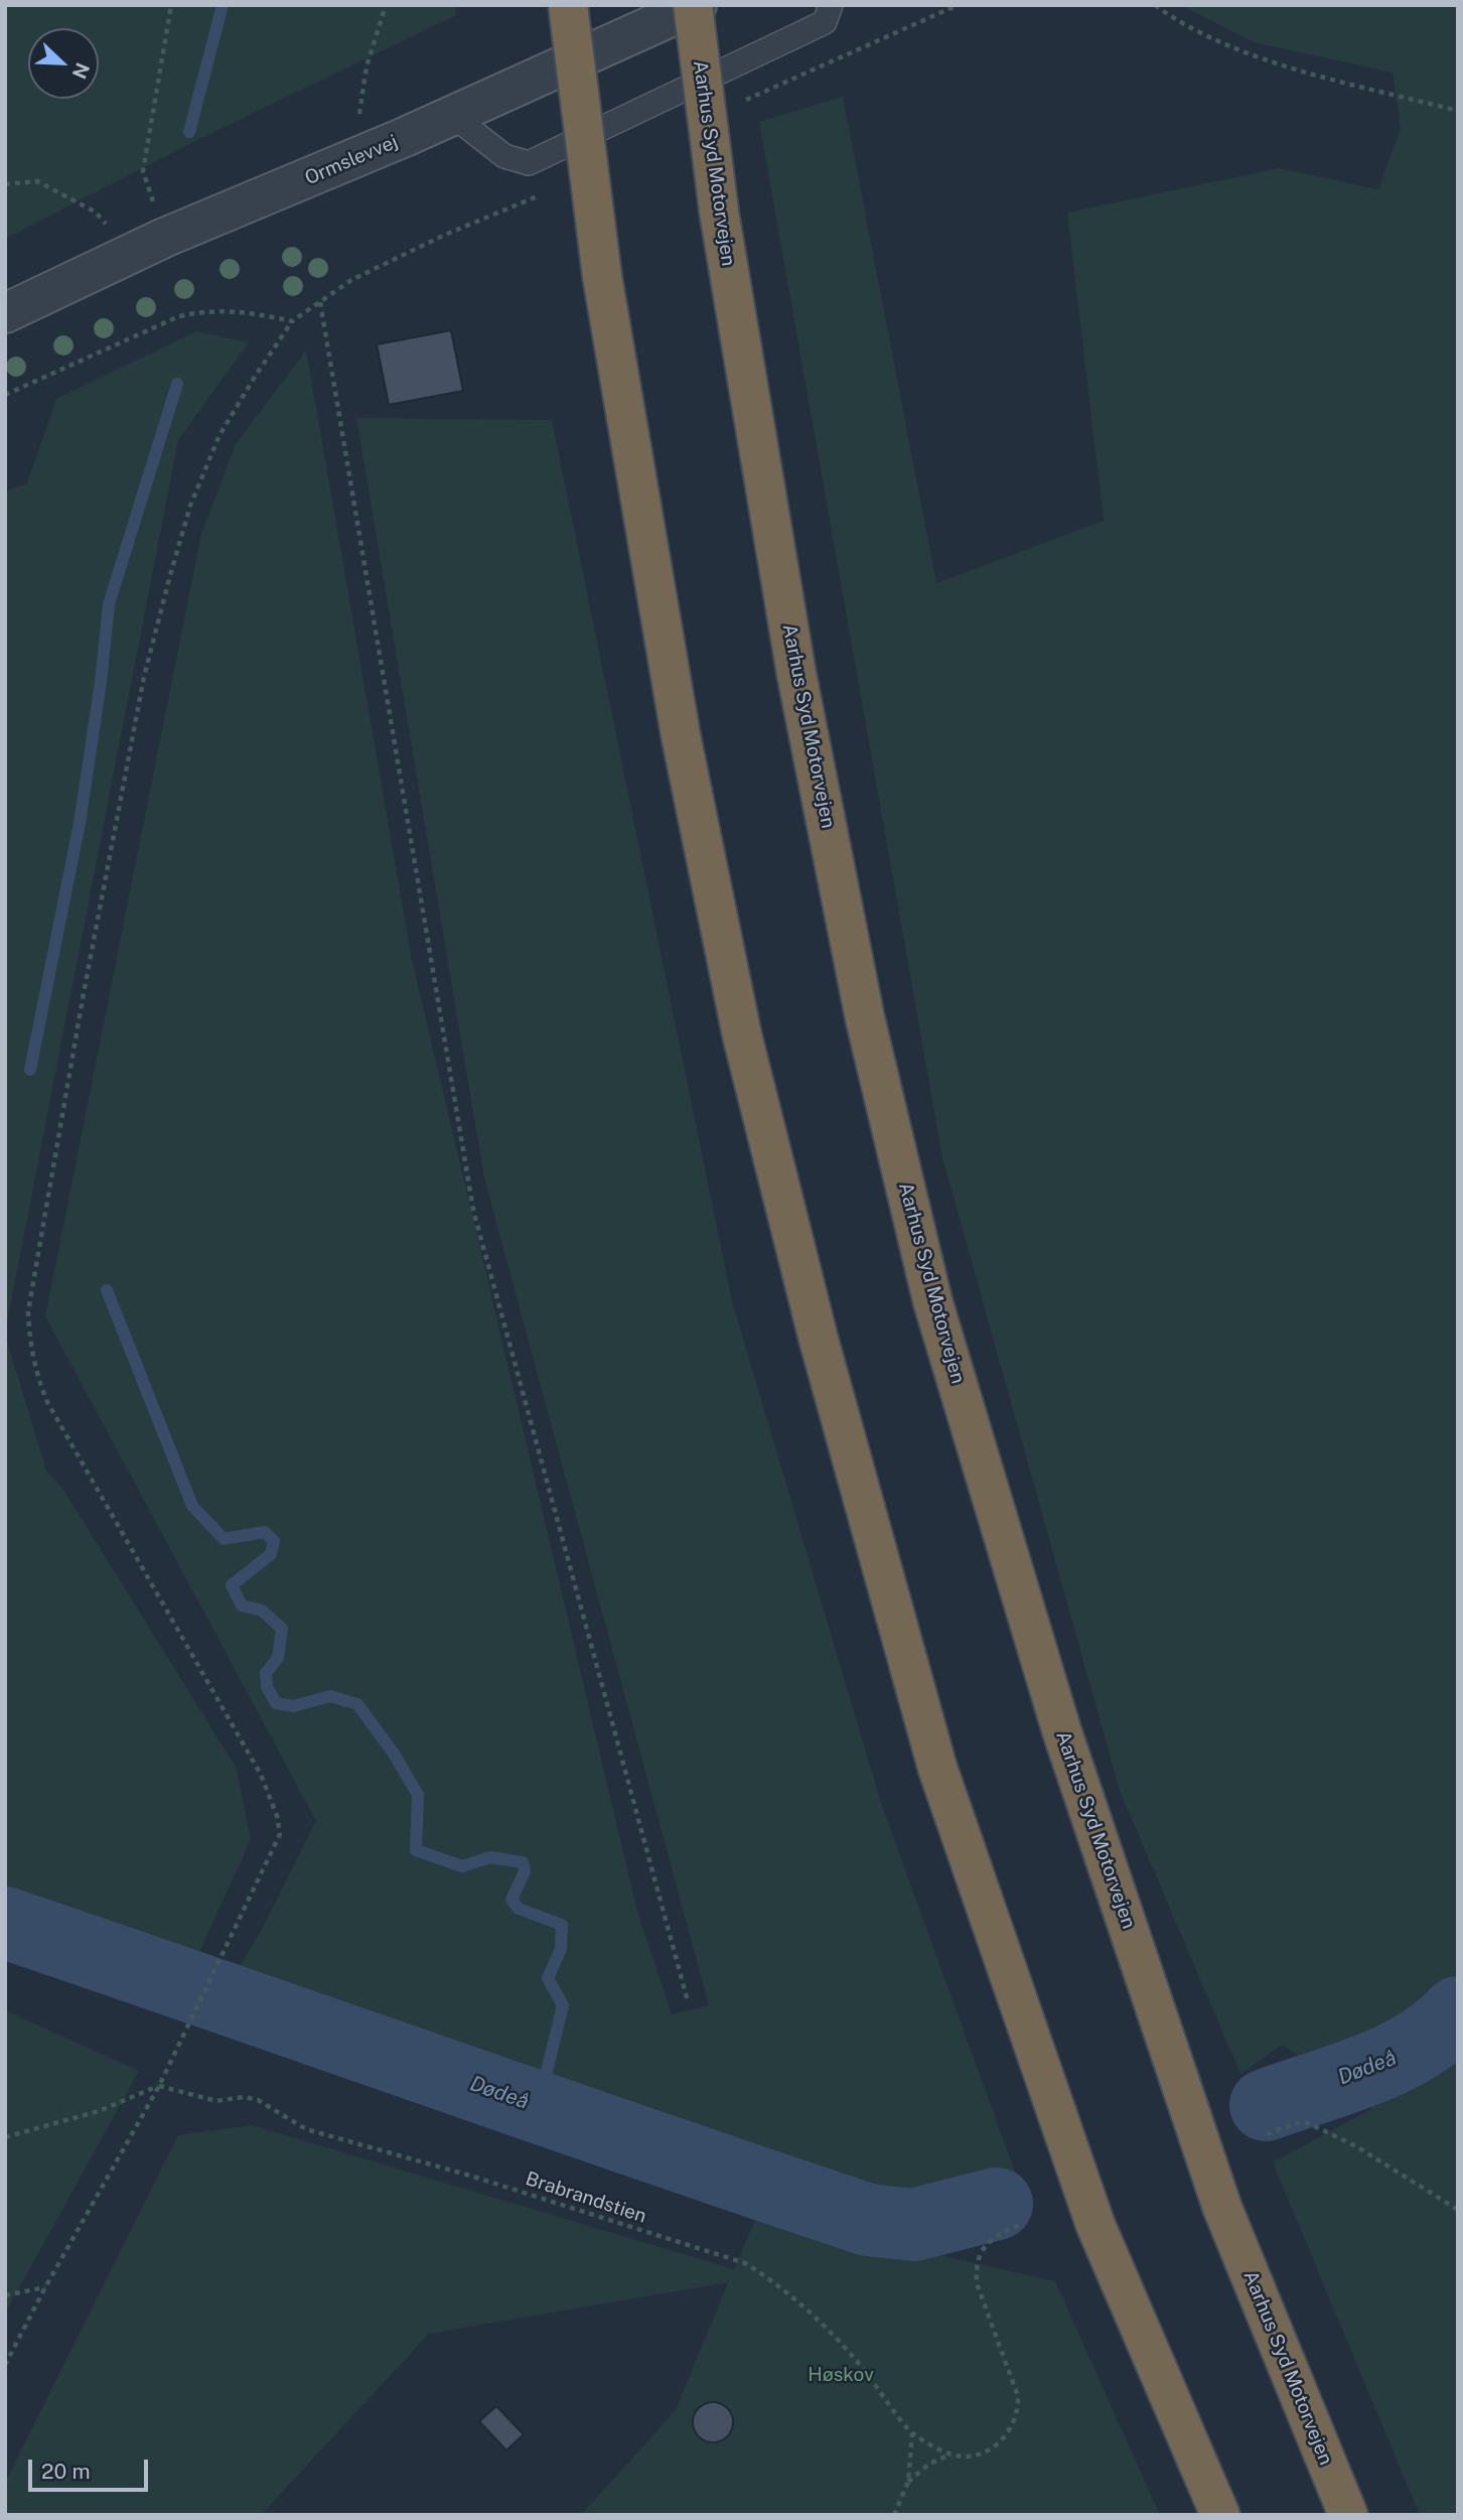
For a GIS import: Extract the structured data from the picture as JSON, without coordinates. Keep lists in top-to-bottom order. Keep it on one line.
{"streets":{"highway":["Aarhus Syd Motorvejen"],"street":["Ormslevvej"],"path":["Brabrandstien"]},"crossings":[["Ormslevvej","Aarhus Syd Motorvejen"]],"water":["Dødeå"],"parks":["Høskov"],"scale_bar":"20 m","north":"bottom right"}
